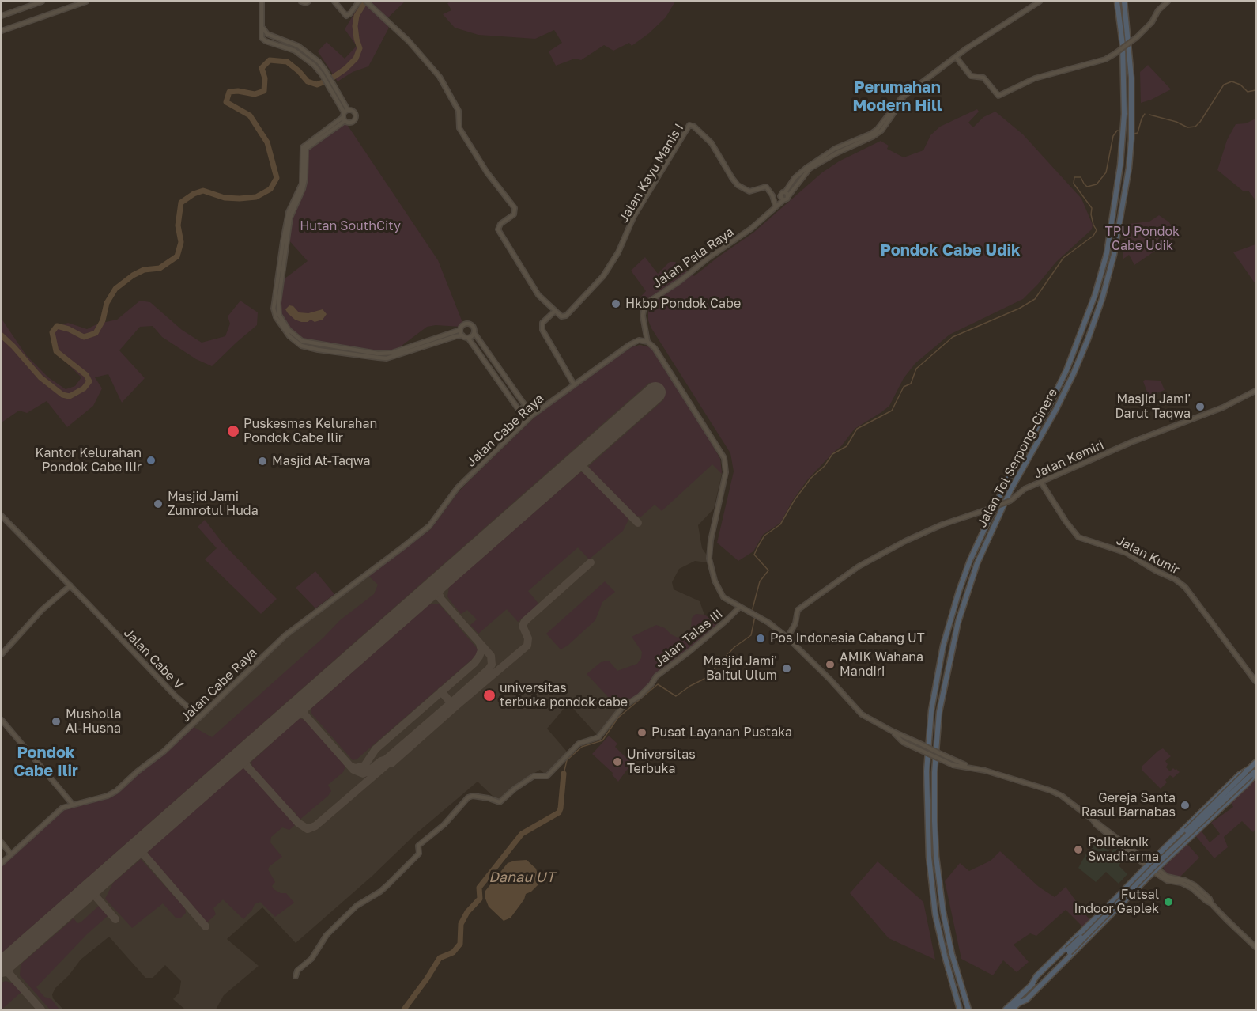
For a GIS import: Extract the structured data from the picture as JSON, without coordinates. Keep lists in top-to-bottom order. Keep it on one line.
{"streets":{"highway":["Jalan Tol Serpong–Cinere"],"street":["Jalan Kayu Manis I","Jalan Pala Raya","Jalan Cabe Raya","Jalan Kemiri","Jalan Kunir","Jalan Talas III","Jalan Cabe V"]},"crossings":[["Jalan Pala Raya","Jalan Cabe Raya"],["Jalan Cabe Raya","Jalan Cabe V"],["Jalan Kemiri","Jalan Kunir"]],"districts":["Perumahan Modern Hill","Pondok Cabe Udik","Pondok Cabe Ilir"],"water":["Danau UT"],"parks":["Hutan SouthCity","TPU Pondok Cabe Udik"],"places":["Hkbp Pondok Cabe","Masjid Jami' Darut Taqwa","Puskesmas Kelurahan Pondok Cabe Ilir","Kantor Kelurahan Pondok Cabe Ilir","Masjid At-Taqwa","Masjid Jami Zumrotul Huda","Pos Indonesia Cabang UT","AMIK Wahana Mandiri","Masjid Jami' Baitul Ulum","universitas terbuka pondok cabe","Musholla Al-Husna","Pusat Layanan Pustaka","Universitas Terbuka","Gereja Santa Rasul Barnabas","Politeknik Swadharma","Futsal Indoor Gaplek"]}
